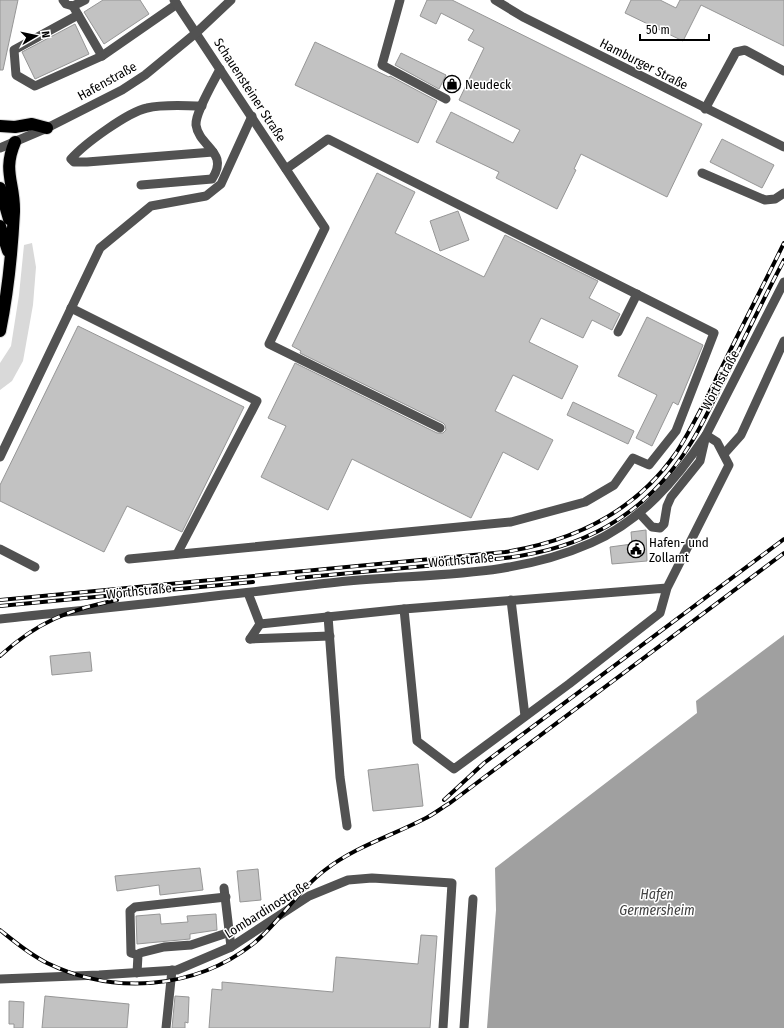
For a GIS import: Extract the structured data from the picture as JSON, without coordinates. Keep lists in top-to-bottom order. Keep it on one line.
{"streets":{"street":["Hamburger Straße","Hafenstraße","Schauensteiner Straße","Wörthstraße","Lombardinostraße"]},"crossings":[["Hafenstraße","Schauensteiner Straße"]],"water":["Hafen Germersheim"],"places":{"shop":["Neudeck"],"public building":["Hafen- und Zollamt"]},"scale_bar":"50 m","north":"right"}
